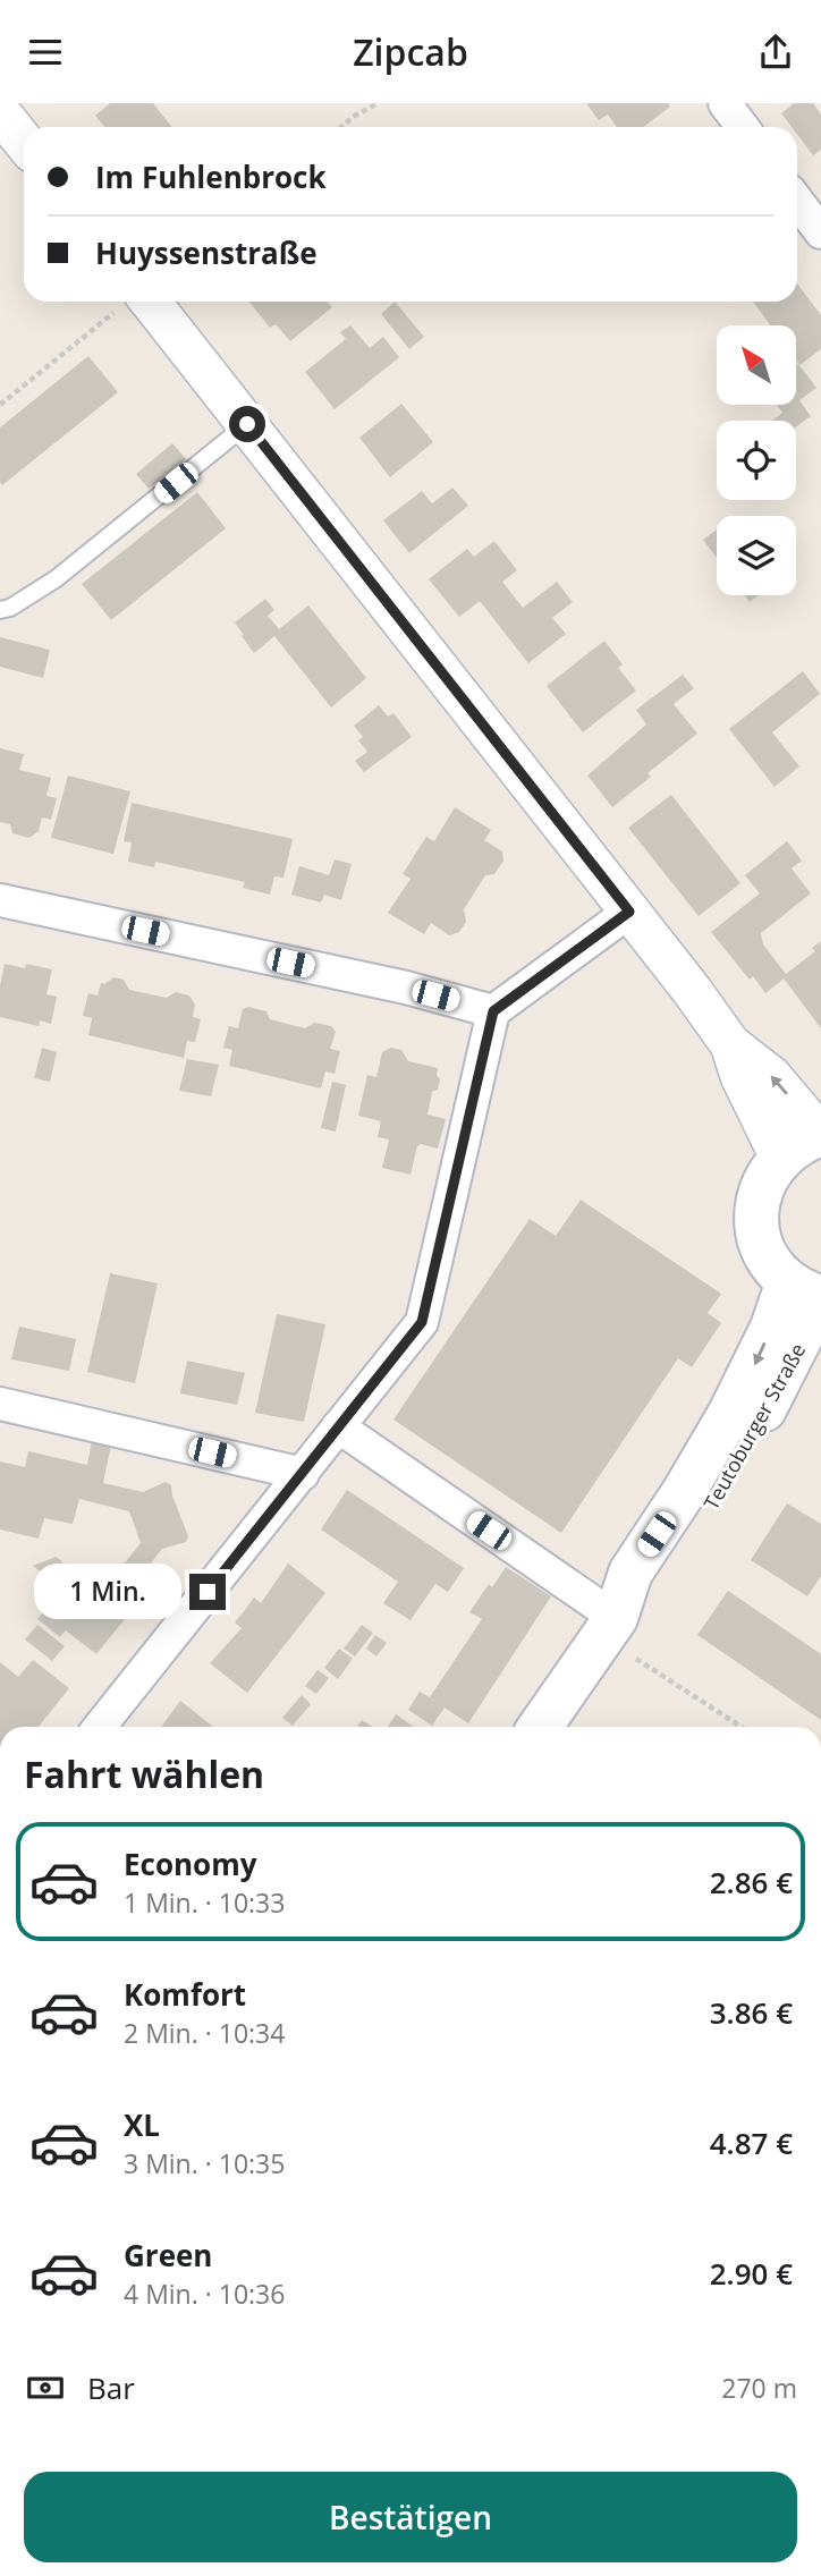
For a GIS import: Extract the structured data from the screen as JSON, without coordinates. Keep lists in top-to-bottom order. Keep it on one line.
{"streets":{"main road":["Teutoburger Straße"]},"north":"top left","page":{"header":"Zipcab","banner":["Im Fuhlenbrock","Huyssenstraße"],"bubble":"1 Min.","heading":"Fahrt wählen","list":[{"name":"Economy","note":"1 Min. · 10:33","value":"2.86 €"},{"name":"Komfort","note":"2 Min. · 10:34","value":"3.86 €"},{"name":"XL","note":"3 Min. · 10:35","value":"4.87 €"},{"name":"Green","note":"4 Min. · 10:36","value":"2.90 €"}],"pay":["Bar","270 m"],"buttons":"Bestätigen"}}
